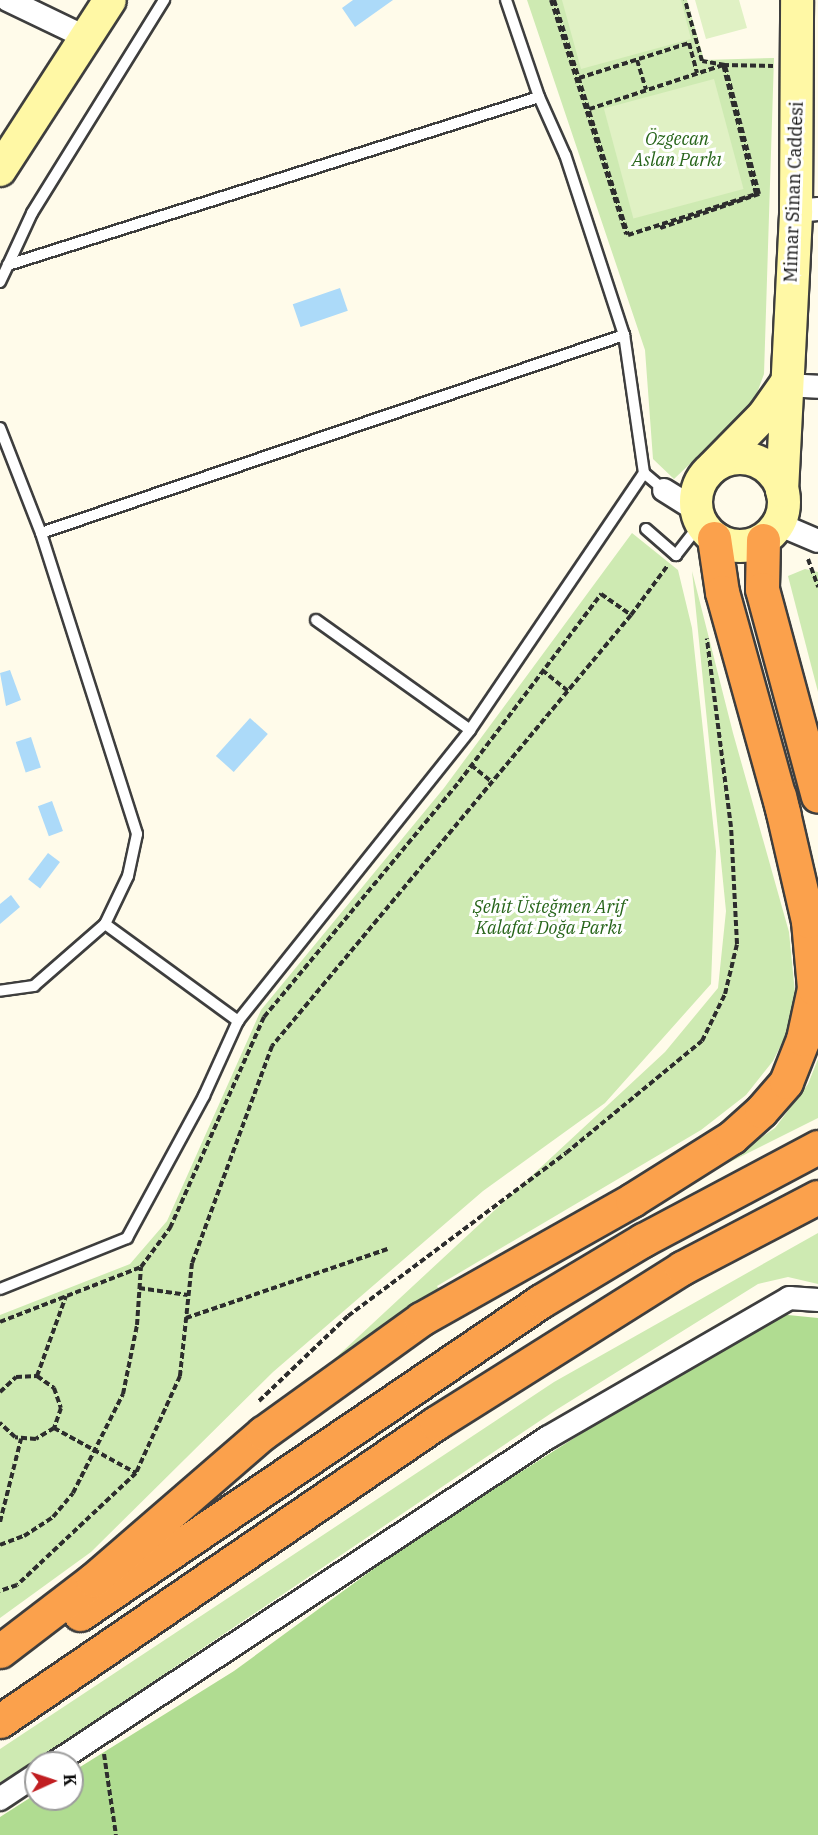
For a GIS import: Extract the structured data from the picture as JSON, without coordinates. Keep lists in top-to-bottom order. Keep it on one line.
{"streets":{"main road":["Mimar Sinan Caddesi"]},"parks":["Özgecan Aslan Parkı","Şehit Üsteğmen Arif Kalafat Doğa Parkı"],"north":"right"}
